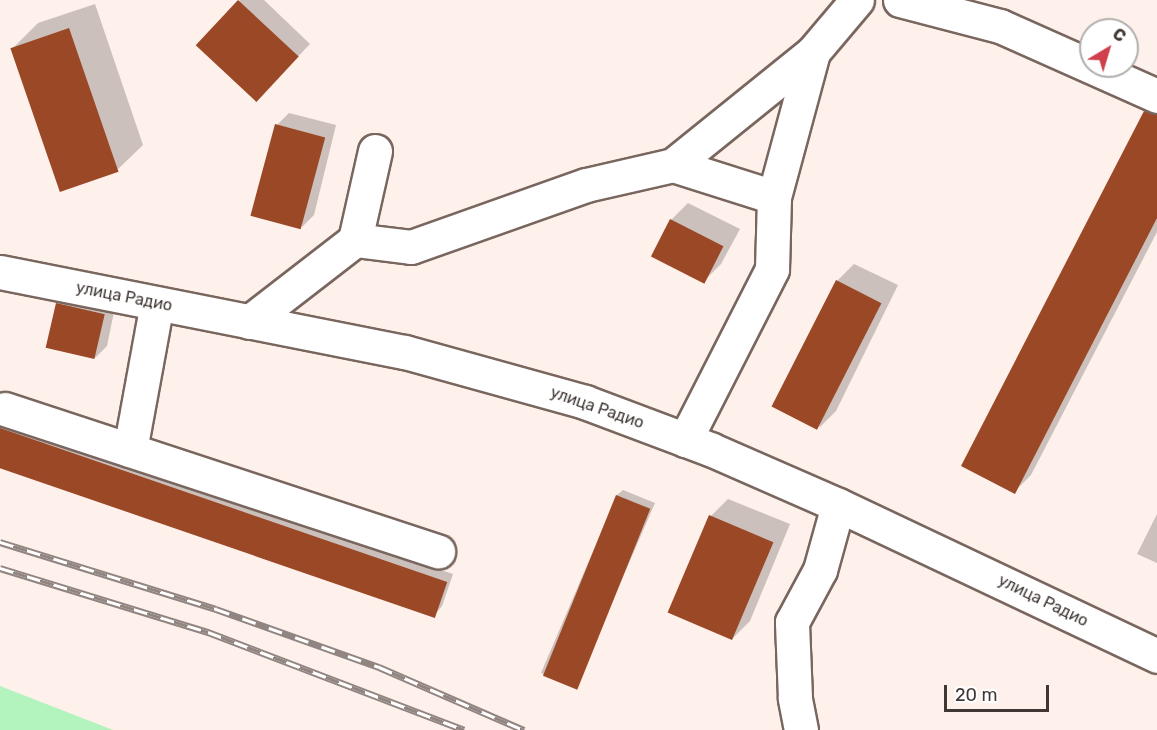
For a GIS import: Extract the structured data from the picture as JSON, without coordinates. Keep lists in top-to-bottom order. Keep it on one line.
{"streets":{"street":["улица Радио"]},"scale_bar":"20 m","north":"top right"}
